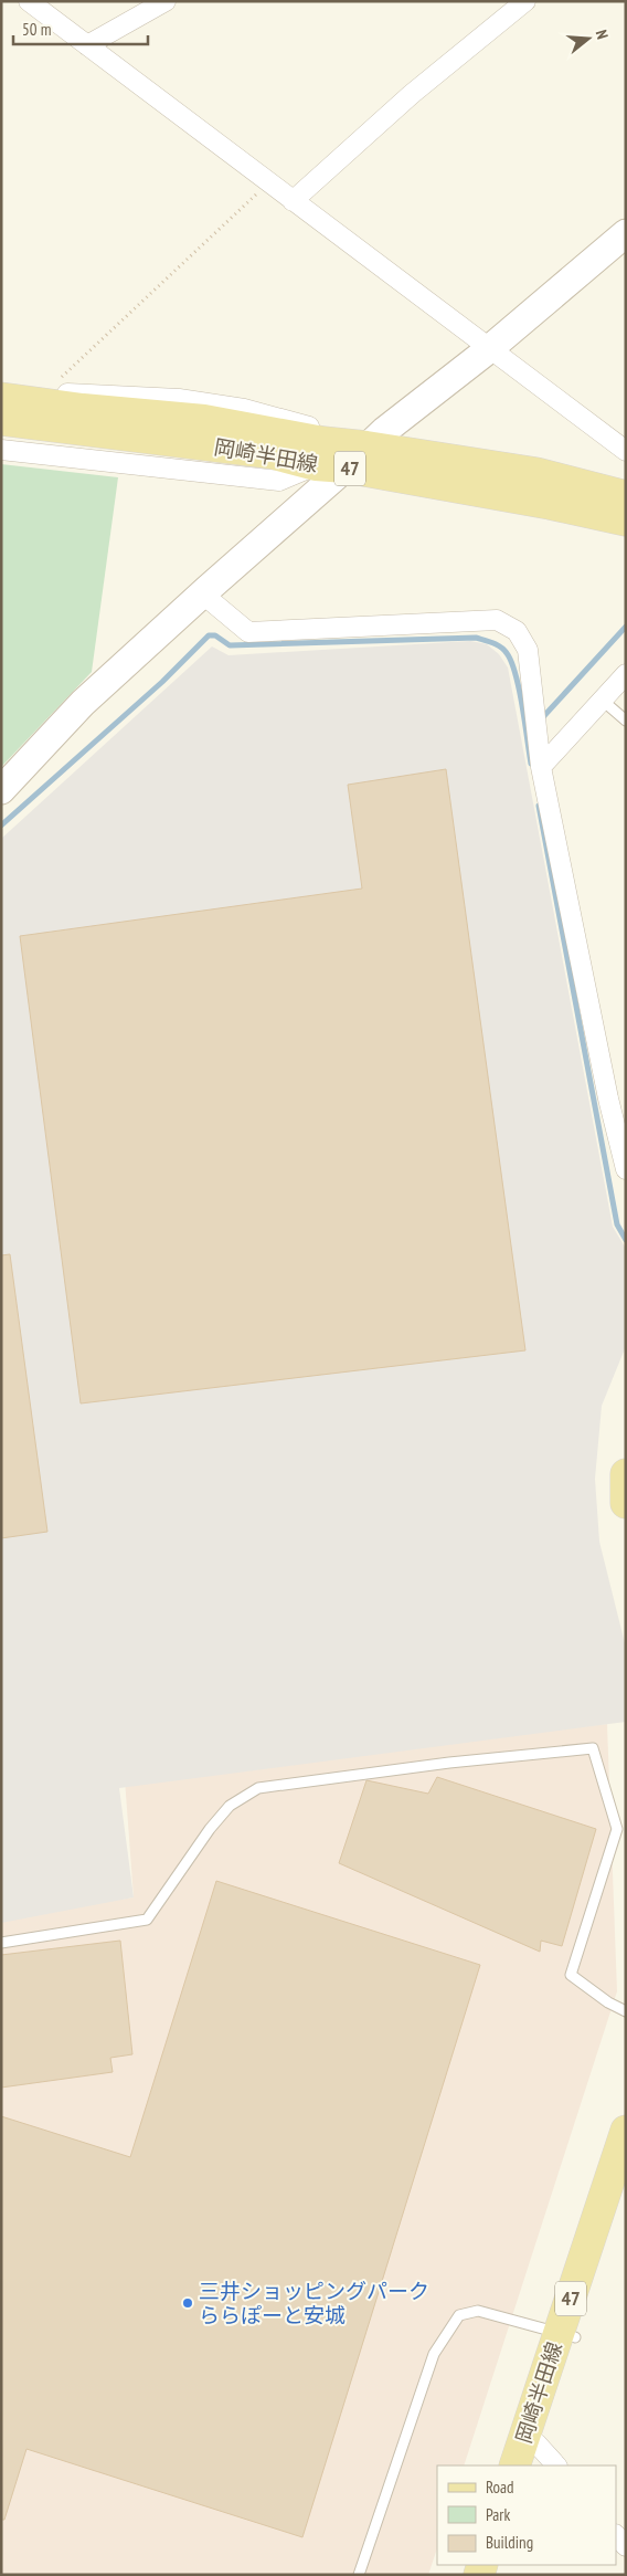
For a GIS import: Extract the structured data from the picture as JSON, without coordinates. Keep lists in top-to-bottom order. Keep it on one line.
{"streets":{"main road":["岡崎半田線","47"]},"places":["三井ショッピングパーク ららぽーと安城"],"legend":["Road","Park","Building"],"scale_bar":"50 m","north":"right"}
